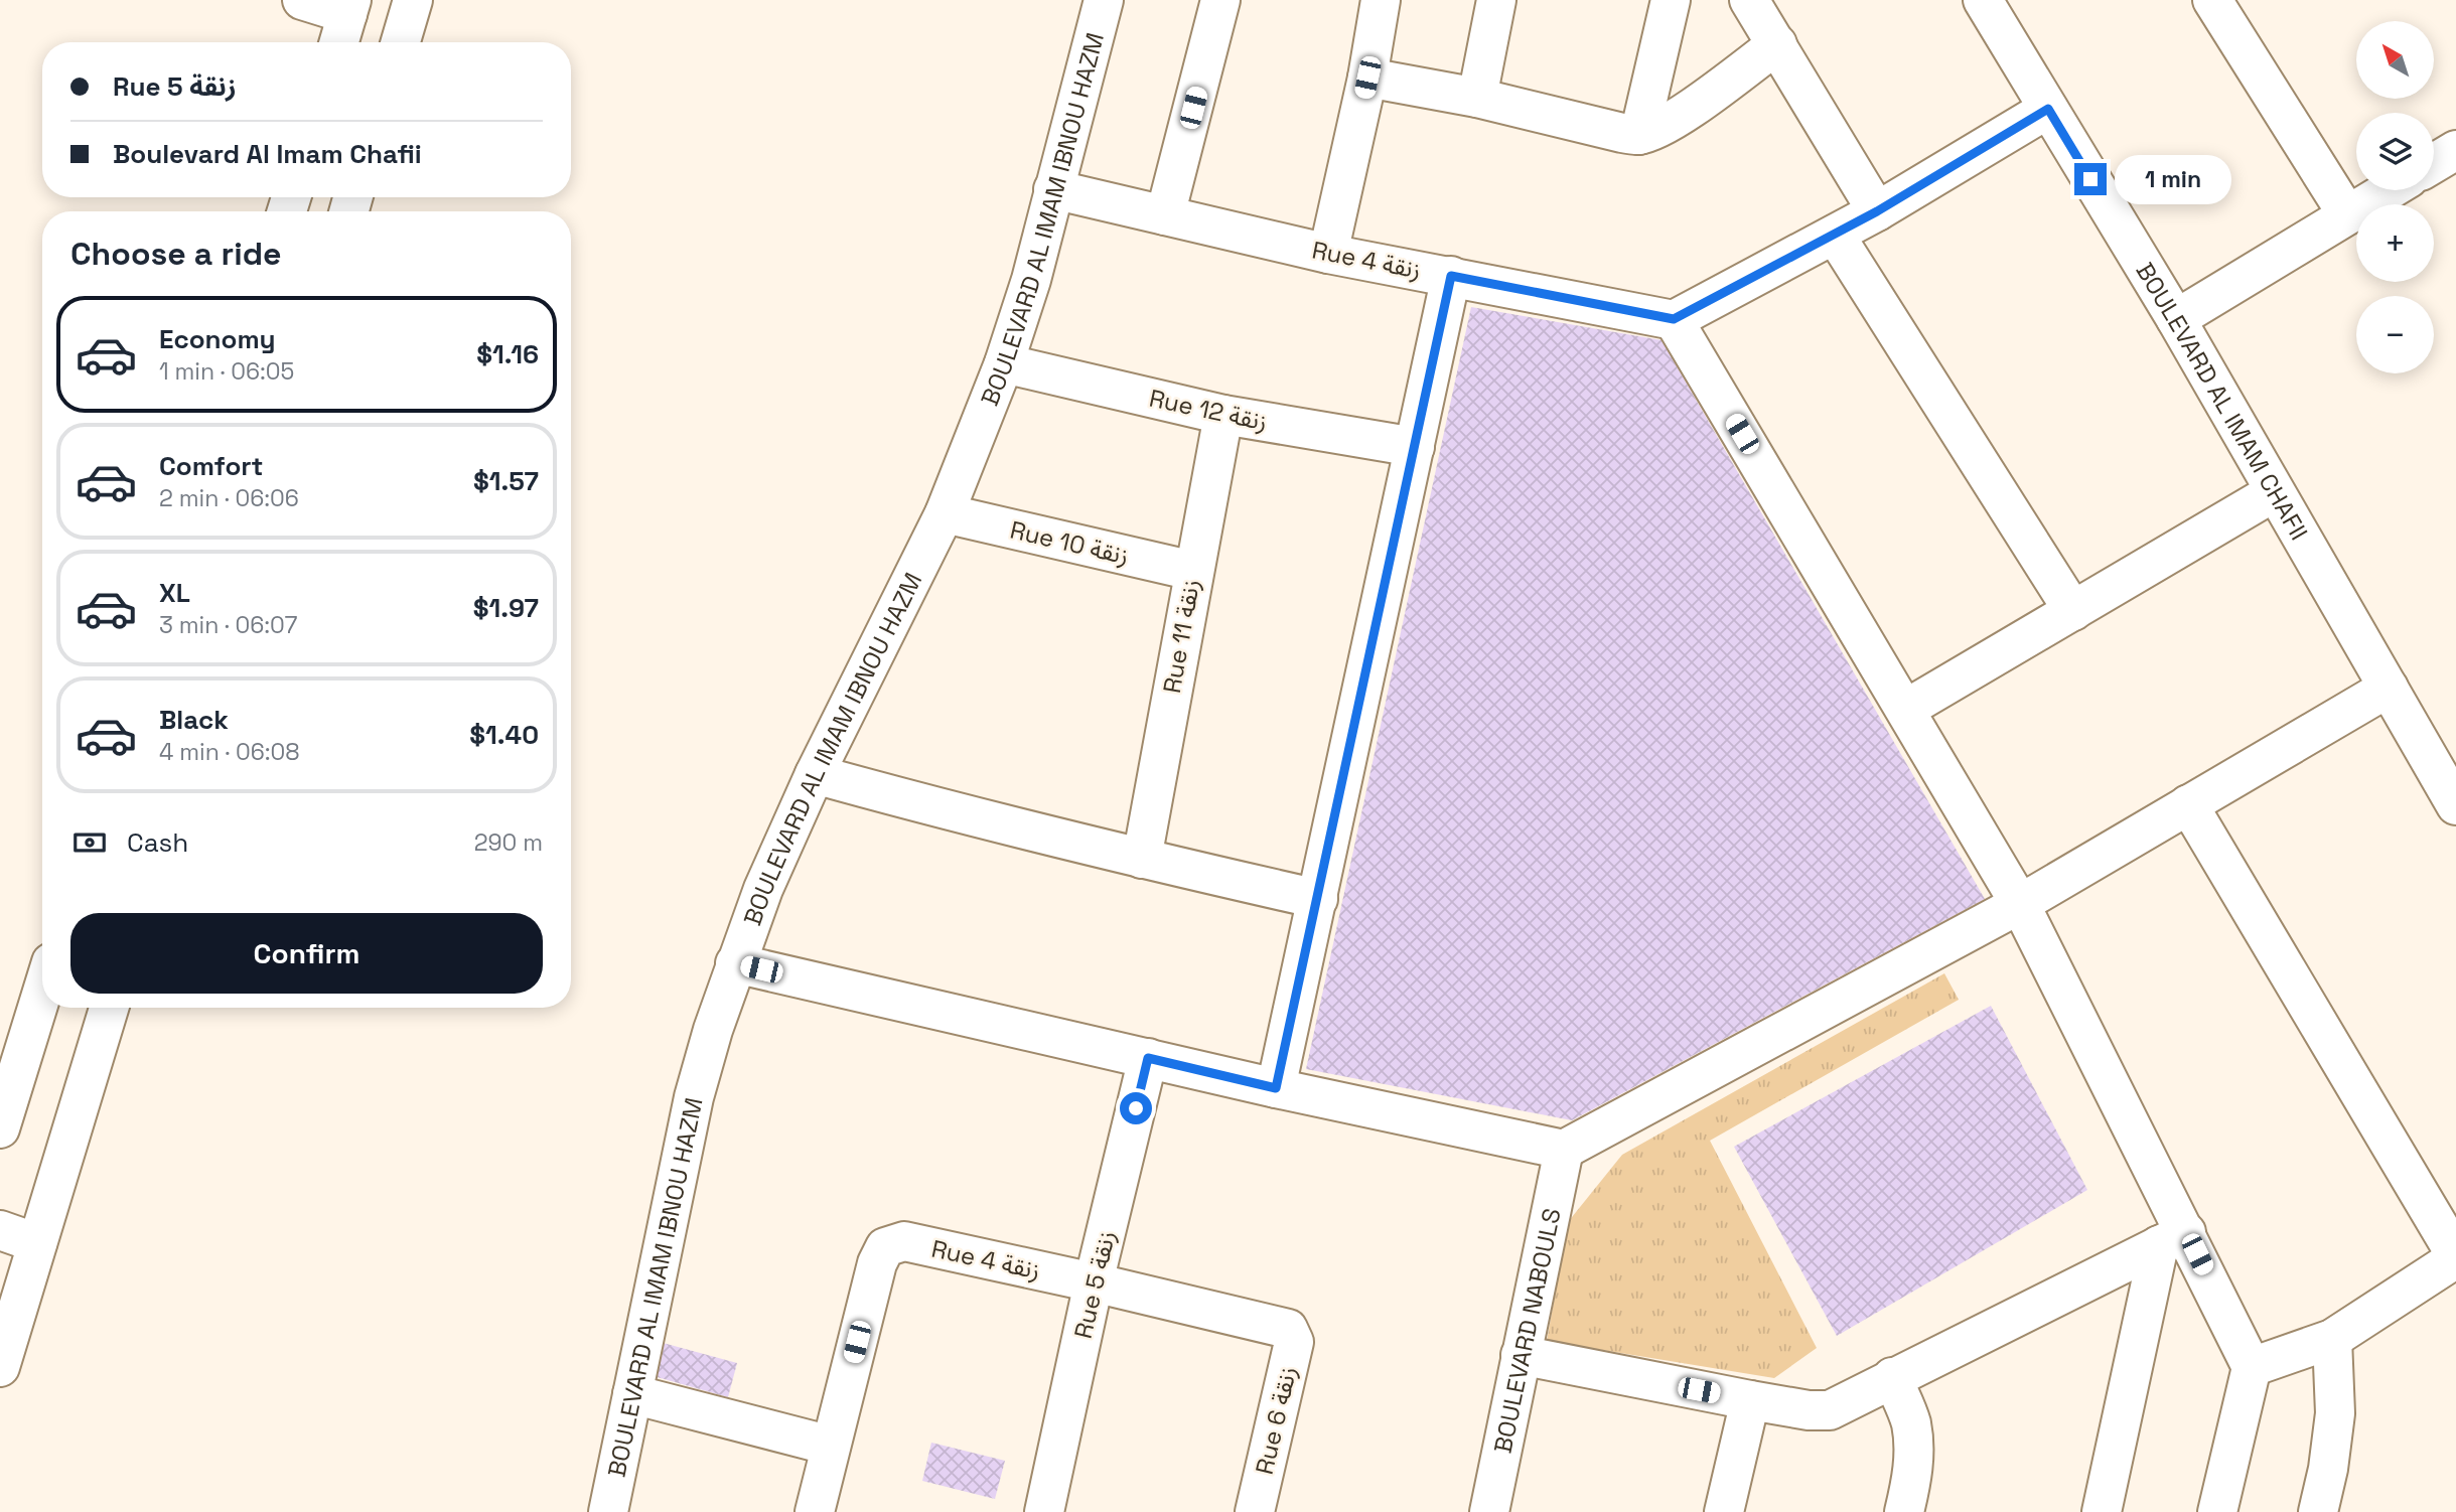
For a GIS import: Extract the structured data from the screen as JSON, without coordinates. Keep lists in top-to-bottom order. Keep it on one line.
{"streets":{"street":["BOULEVARD AL IMAM IBNOU HAZM","Rue 4 زنقة","BOULEVARD AL IMAM CHAFII","Rue 12 زنقة","Rue 10 زنقة","Rue 11 زنقة","Rue 5 زنقة","BOULEVARD NABOULS","Rue 6 زنقة"]},"crossings":[["BOULEVARD AL IMAM IBNOU HAZM","Rue 4 زنقة"],["BOULEVARD AL IMAM IBNOU HAZM","Rue 12 زنقة"],["BOULEVARD AL IMAM IBNOU HAZM","Rue 10 زنقة"],["Rue 4 زنقة","Rue 5 زنقة"],["Rue 4 زنقة","Rue 6 زنقة"],["Rue 12 زنقة","Rue 11 زنقة"],["Rue 10 زنقة","Rue 11 زنقة"]],"north":"top left","page":{"map_buttons":["+","−"],"banner":["Rue 5 زنقة","Boulevard Al Imam Chafii"],"bubble":"1 min","heading":"Choose a ride","list":[{"name":"Economy","note":"1 min · 06:05","value":"$1.16"},{"name":"Comfort","note":"2 min · 06:06","value":"$1.57"},{"name":"XL","note":"3 min · 06:07","value":"$1.97"},{"name":"Black","note":"4 min · 06:08","value":"$1.40"}],"pay":["Cash","290 m"],"buttons":"Confirm"}}
